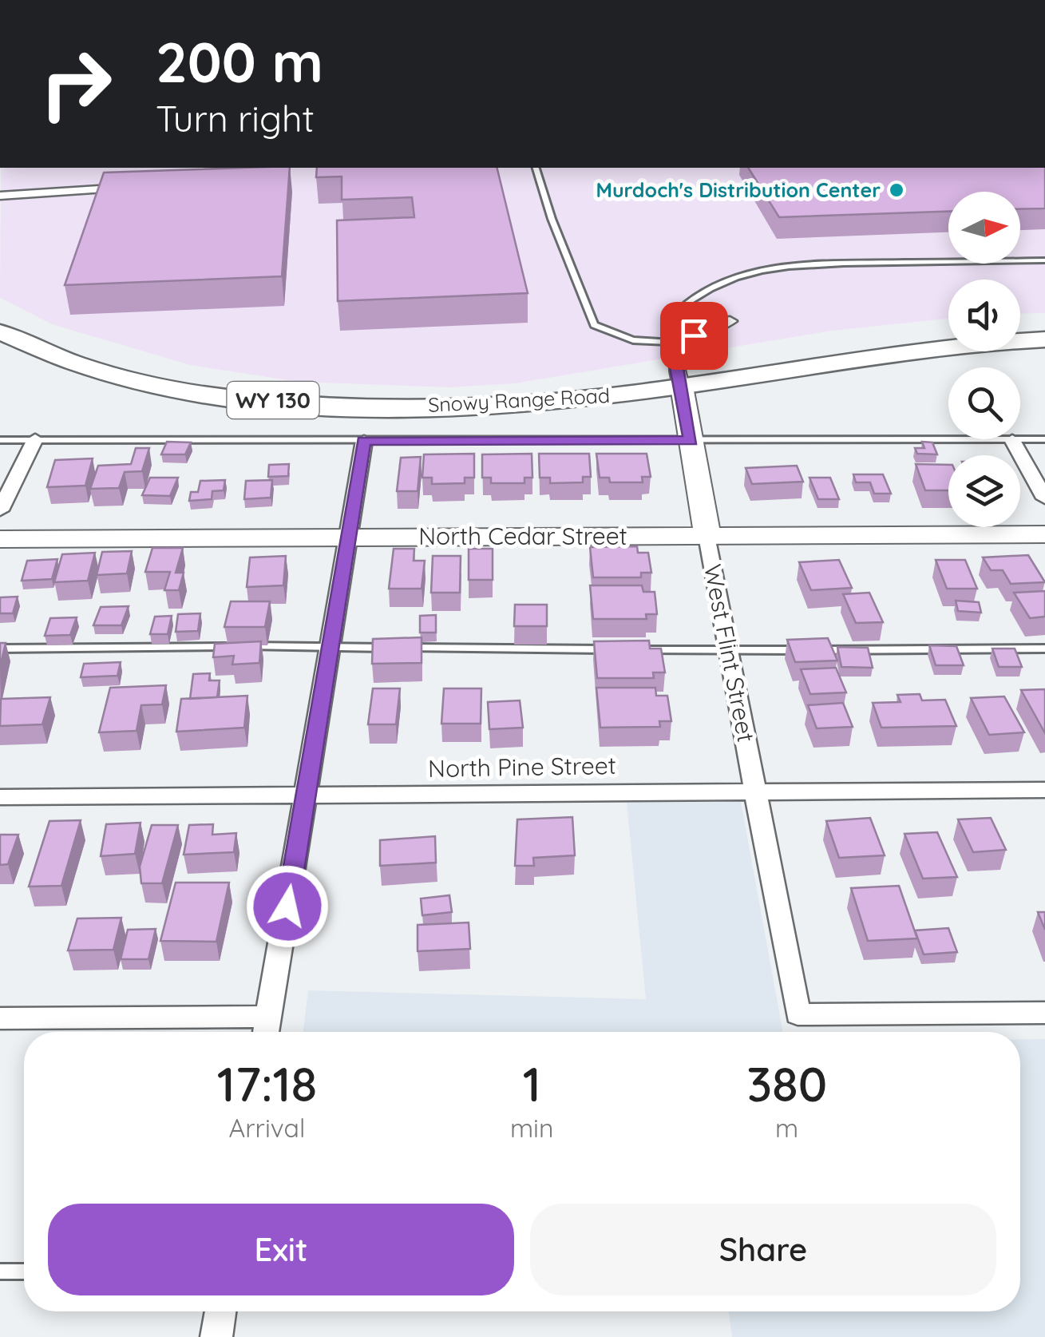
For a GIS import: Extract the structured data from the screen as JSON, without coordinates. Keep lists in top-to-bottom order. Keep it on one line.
{"streets":{"main road":["WY 130","Snowy Range Road"],"street":["North Cedar Street","West Flint Street","North Pine Street"]},"crossings":[["Snowy Range Road","West Flint Street"],["North Cedar Street","West Flint Street"],["West Flint Street","North Pine Street"]],"places":["Murdoch's Distribution Center"],"north":"right","page":{"turn":["200 m","Turn right"],"eta":["17:18","Arrival","1","min","380","m"],"buttons":["Exit","Share"]}}
